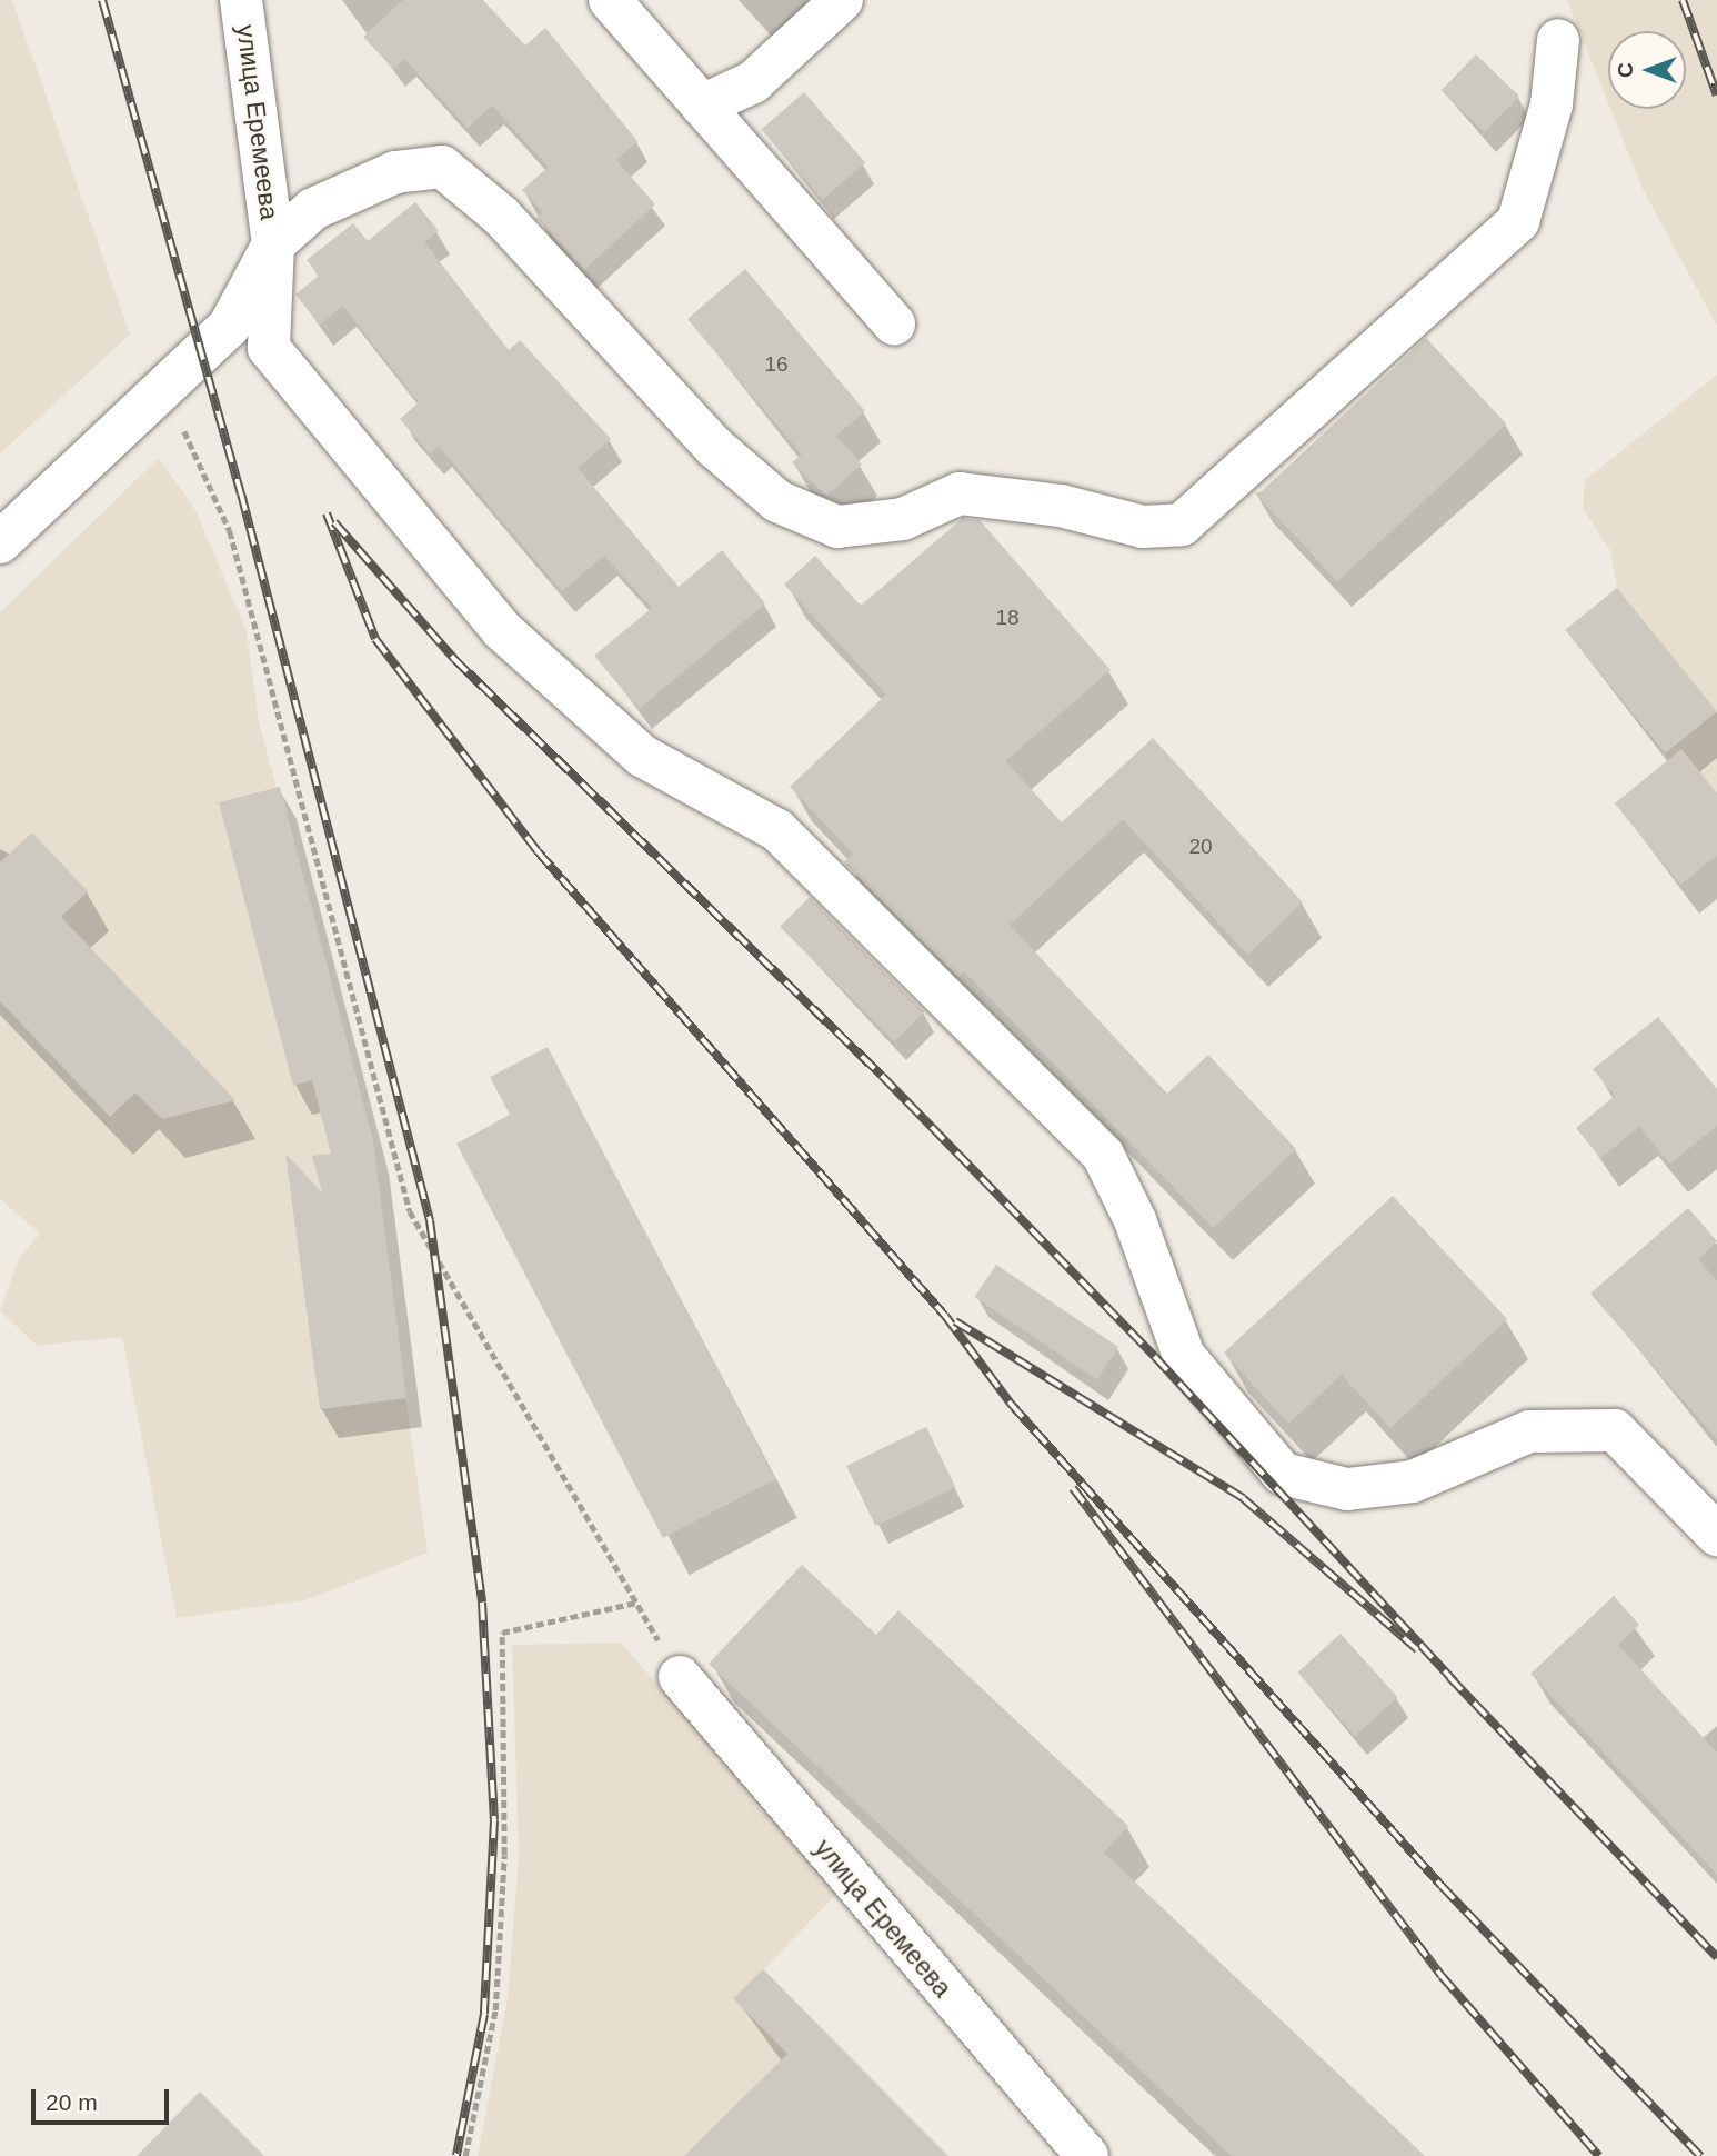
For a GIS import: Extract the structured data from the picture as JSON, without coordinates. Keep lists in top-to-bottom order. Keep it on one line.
{"streets":{"street":["улица Еремеева"]},"house_numbers":["16","18","20"],"scale_bar":"20 m","north":"left"}
